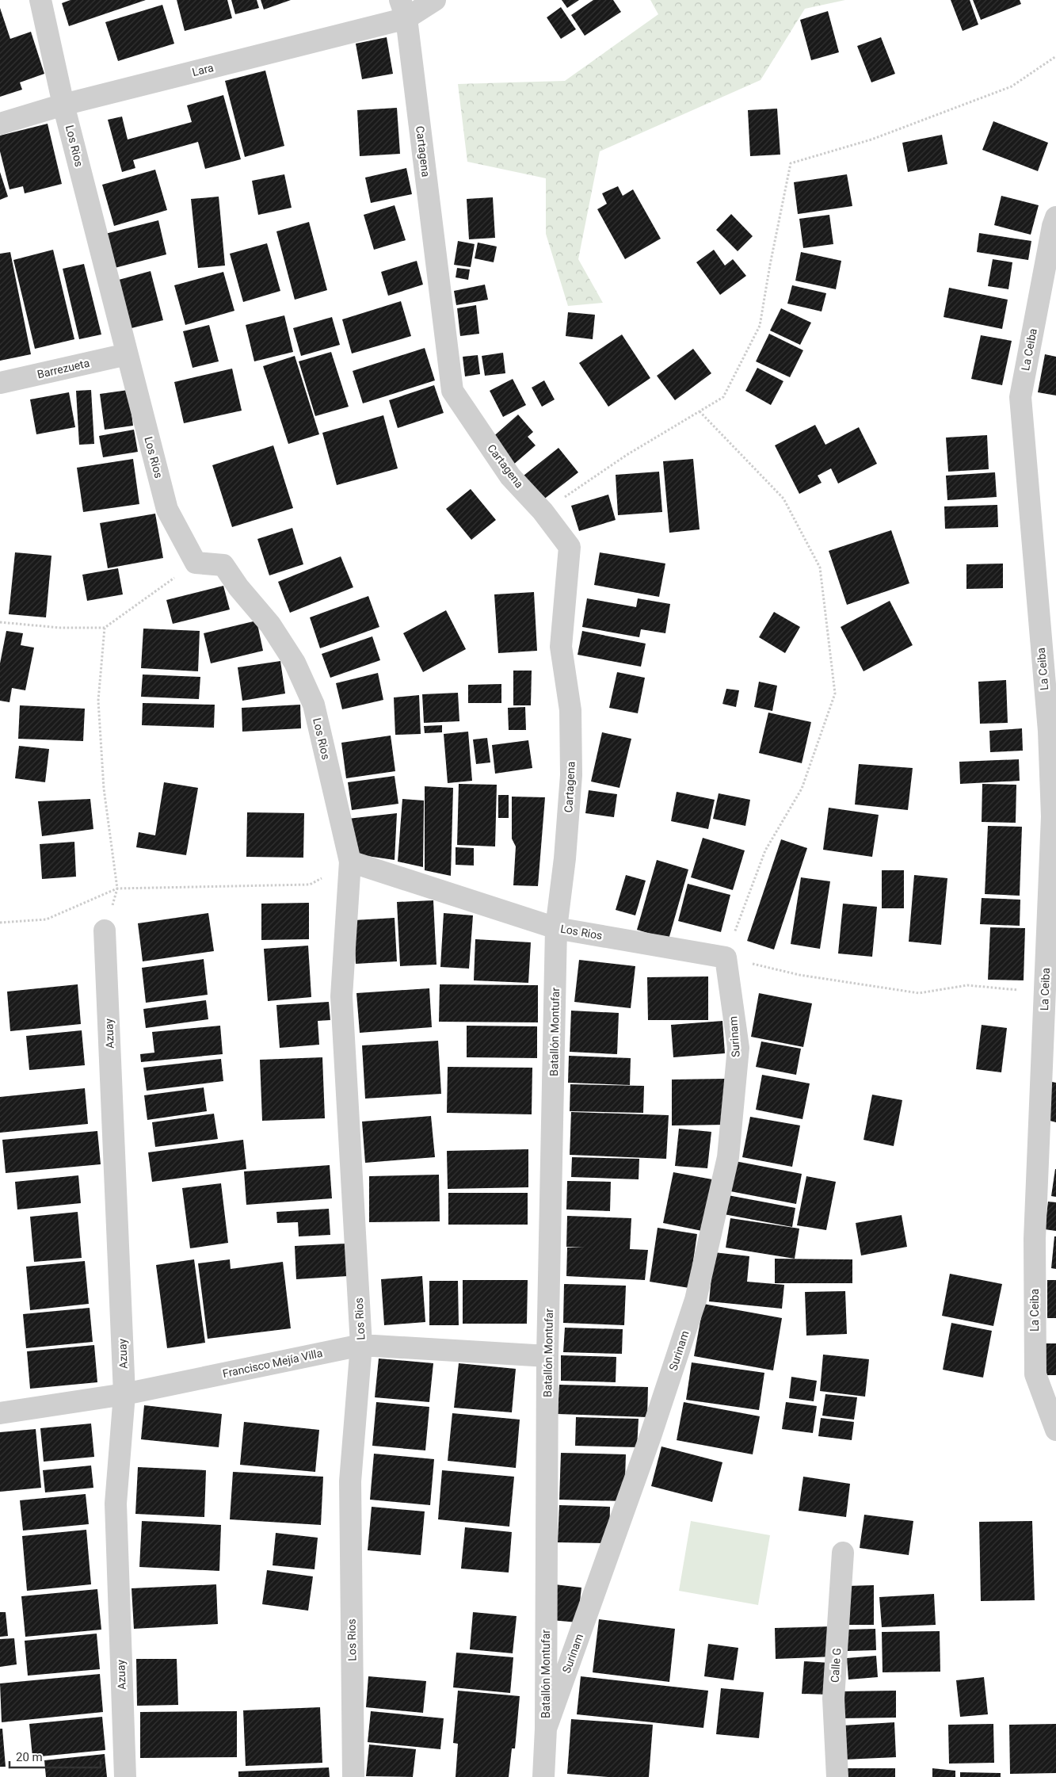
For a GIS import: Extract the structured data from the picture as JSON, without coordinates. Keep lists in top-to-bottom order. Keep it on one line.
{"streets":{"street":["Lara","Los Rios","Cartagena","La Ceiba","Barrezueta","Batallón Montufar","Azuay","Surinam","Francisco Mejía Villa","Calle G"]},"crossings":[["Lara","Los Rios"],["Lara","Cartagena"],["Los Rios","Cartagena"],["Los Rios","Barrezueta"],["Los Rios","Batallón Montufar"],["Los Rios","Surinam"],["Los Rios","Francisco Mejía Villa"],["Cartagena","Batallón Montufar"],["Batallón Montufar","Surinam"],["Batallón Montufar","Francisco Mejía Villa"],["Azuay","Francisco Mejía Villa"]],"scale_bar":"20 m"}
